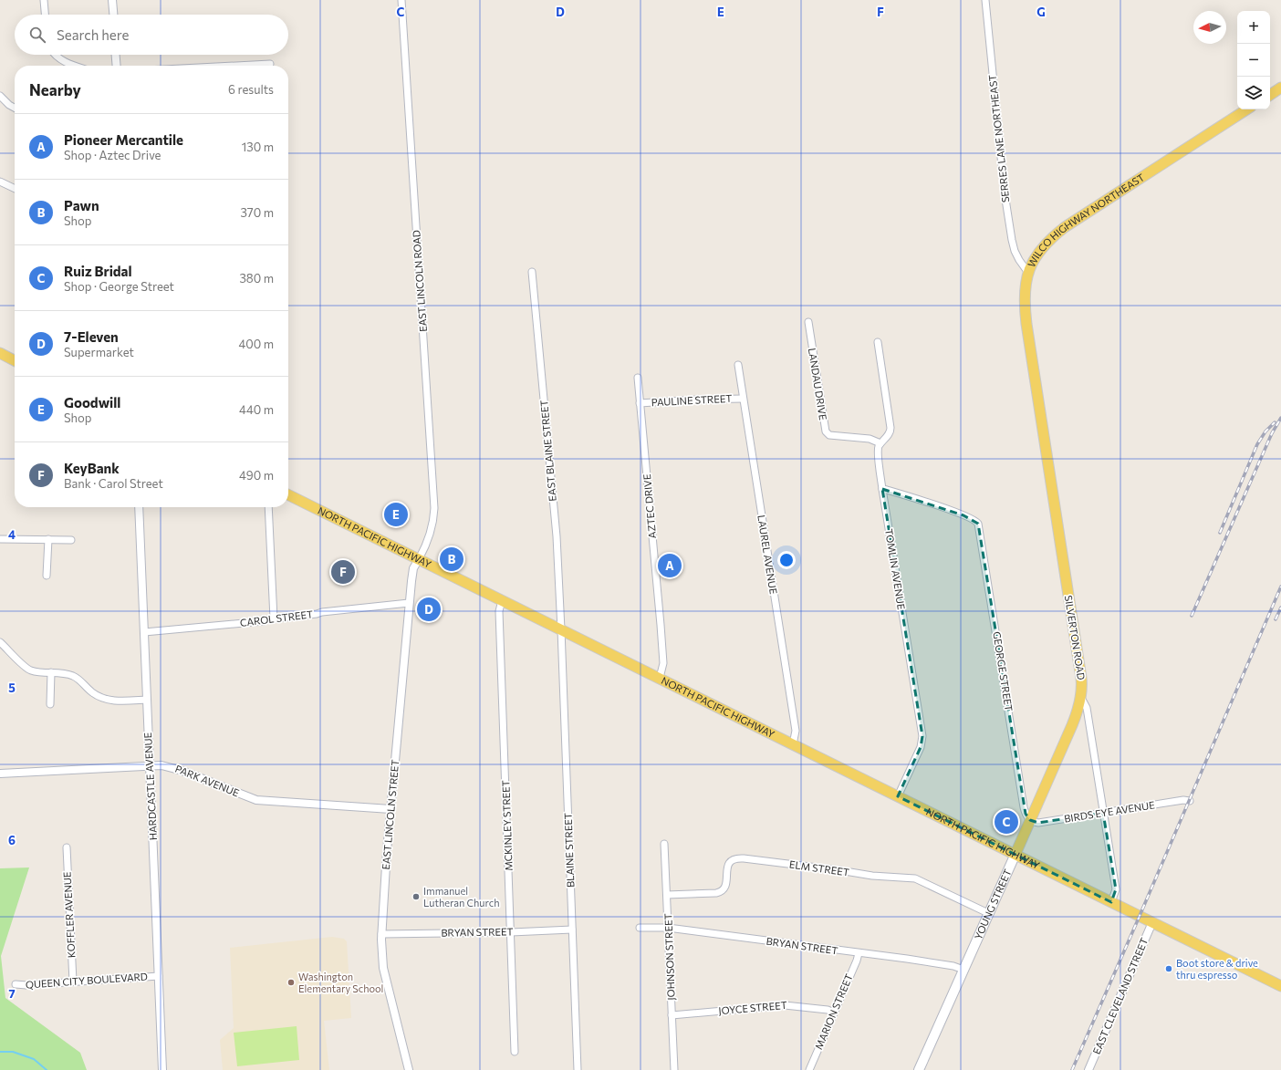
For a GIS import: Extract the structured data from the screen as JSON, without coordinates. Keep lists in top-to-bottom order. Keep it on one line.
{"streets":{"main road":["WILCO HIGHWAY NORTHEAST","NORTH PACIFIC HIGHWAY","SILVERTON ROAD","YOUNG STREET"],"street":["SERRES LANE NORTHEAST","EAST LINCOLN ROAD","LANDAU DRIVE","PAULINE STREET","EAST BLAINE STREET","AZTEC DRIVE","LAUREL AVENUE","TOMLIN AVENUE","CAROL STREET","GEORGE STREET","PARK AVENUE","HARDCASTLE AVENUE","BIRDS EYE AVENUE","EAST LINCOLN STREET","MCKINLEY STREET","BLAINE STREET","ELM STREET","KOFFLER AVENUE","BRYAN STREET","JOHNSON STREET","QUEEN CITY BOULEVARD","EAST CLEVELAND STREET","JOYCE STREET","MARION STREET"]},"crossings":[["SERRES LANE NORTHEAST","WILCO HIGHWAY NORTHEAST"],["WILCO HIGHWAY NORTHEAST","SILVERTON ROAD"],["EAST LINCOLN ROAD","NORTH PACIFIC HIGHWAY"],["EAST LINCOLN ROAD","EAST LINCOLN STREET"],["LANDAU DRIVE","TOMLIN AVENUE"],["PAULINE STREET","AZTEC DRIVE"],["PAULINE STREET","LAUREL AVENUE"],["EAST BLAINE STREET","NORTH PACIFIC HIGHWAY"],["EAST BLAINE STREET","BLAINE STREET"],["AZTEC DRIVE","NORTH PACIFIC HIGHWAY"],["NORTH PACIFIC HIGHWAY","LAUREL AVENUE"],["NORTH PACIFIC HIGHWAY","TOMLIN AVENUE"],["NORTH PACIFIC HIGHWAY","SILVERTON ROAD"],["NORTH PACIFIC HIGHWAY","EAST LINCOLN STREET"],["NORTH PACIFIC HIGHWAY","MCKINLEY STREET"],["NORTH PACIFIC HIGHWAY","BLAINE STREET"],["NORTH PACIFIC HIGHWAY","YOUNG STREET"],["NORTH PACIFIC HIGHWAY","EAST CLEVELAND STREET"],["TOMLIN AVENUE","GEORGE STREET"],["CAROL STREET","HARDCASTLE AVENUE"],["CAROL STREET","EAST LINCOLN STREET"],["SILVERTON ROAD","BIRDS EYE AVENUE"],["SILVERTON ROAD","YOUNG STREET"],["GEORGE STREET","BIRDS EYE AVENUE"],["GEORGE STREET","YOUNG STREET"],["PARK AVENUE","HARDCASTLE AVENUE"],["PARK AVENUE","EAST LINCOLN STREET"],["HARDCASTLE AVENUE","QUEEN CITY BOULEVARD"],["BIRDS EYE AVENUE","YOUNG STREET"],["EAST LINCOLN STREET","BRYAN STREET"],["MCKINLEY STREET","BRYAN STREET"],["BLAINE STREET","BRYAN STREET"],["ELM STREET","YOUNG STREET"],["ELM STREET","JOHNSON STREET"],["YOUNG STREET","BRYAN STREET"],["KOFFLER AVENUE","QUEEN CITY BOULEVARD"],["BRYAN STREET","JOHNSON STREET"],["BRYAN STREET","MARION STREET"],["JOHNSON STREET","JOYCE STREET"],["JOYCE STREET","MARION STREET"]],"places":["Immanuel Lutheran Church","Boot store & drive thru espresso","Washington Elementary School"],"north":"left","page":{"map_buttons":["+","−"],"search":"Search here","heading":["Nearby","6 results"],"list":[{"mark":"A","name":"Pioneer Mercantile","note":"Shop · Aztec Drive","value":"130 m"},{"mark":"B","name":"Pawn","note":"Shop","value":"370 m"},{"mark":"C","name":"Ruiz Bridal","note":"Shop · George Street","value":"380 m"},{"mark":"D","name":"7-Eleven","note":"Supermarket","value":"400 m"},{"mark":"E","name":"Goodwill","note":"Shop","value":"440 m"},{"mark":"F","name":"KeyBank","note":"Bank · Carol Street","value":"490 m"}],"pins":["E","B","A","F","D","C"]},"grid":{"columns":["C","D","E","F","G"],"rows":["4","5","6","7"]}}
